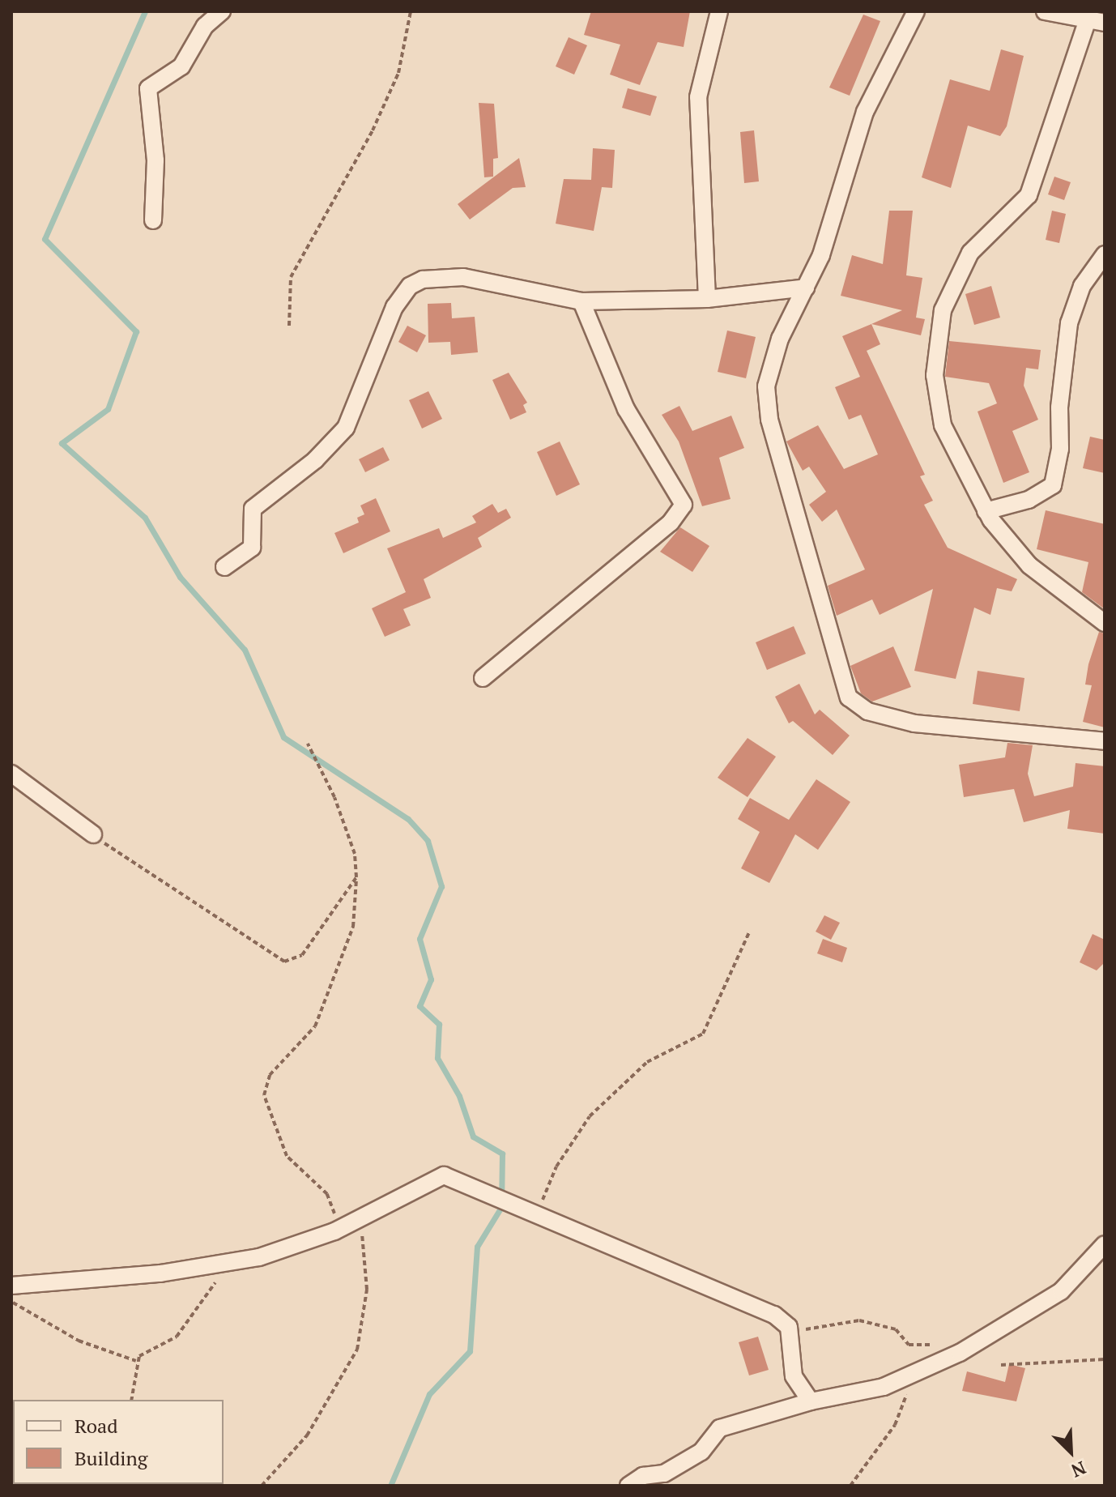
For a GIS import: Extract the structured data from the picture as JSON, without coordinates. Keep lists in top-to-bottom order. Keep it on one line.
{"legend":["Road","Building"],"north":"bottom right"}
